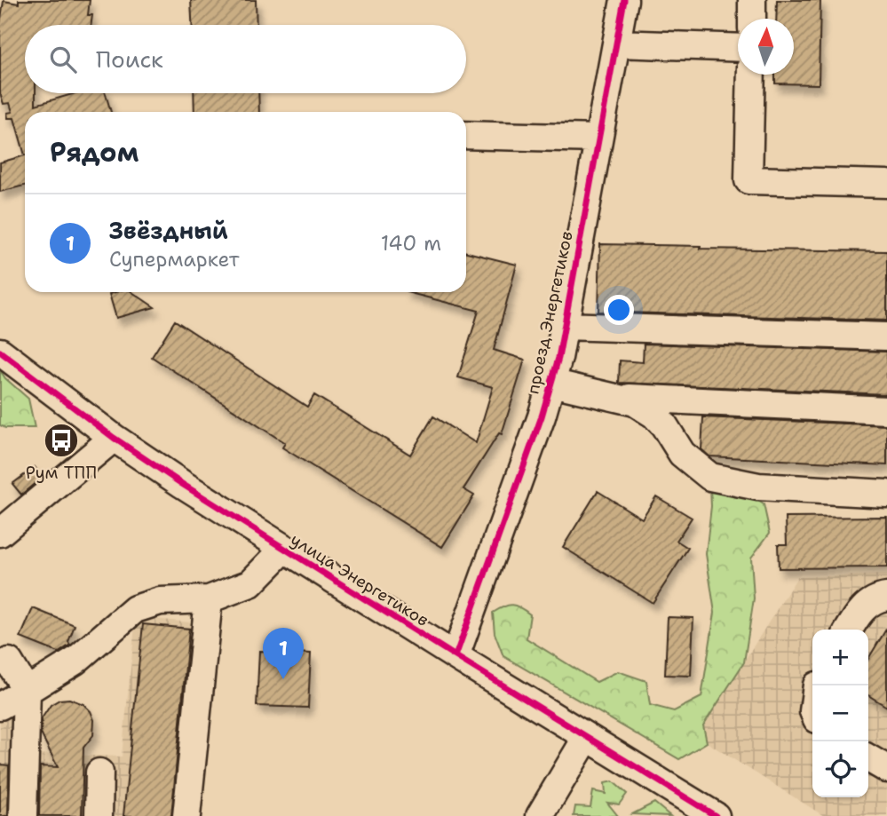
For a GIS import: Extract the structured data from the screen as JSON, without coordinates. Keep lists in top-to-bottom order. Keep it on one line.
{"streets":{"street":["проезд Энергетиков","улица Энергетиков"]},"crossings":[["проезд Энергетиков","улица Энергетиков"]],"places":{"bus stop":["Рум ТПП"]},"north":"top","page":{"search":"Поиск","heading":"Рядом","list":[{"mark":"1","name":"Звёздный","note":"Супермаркет","value":"140 m"}],"pins":"1","map_buttons":["+","−"]}}
